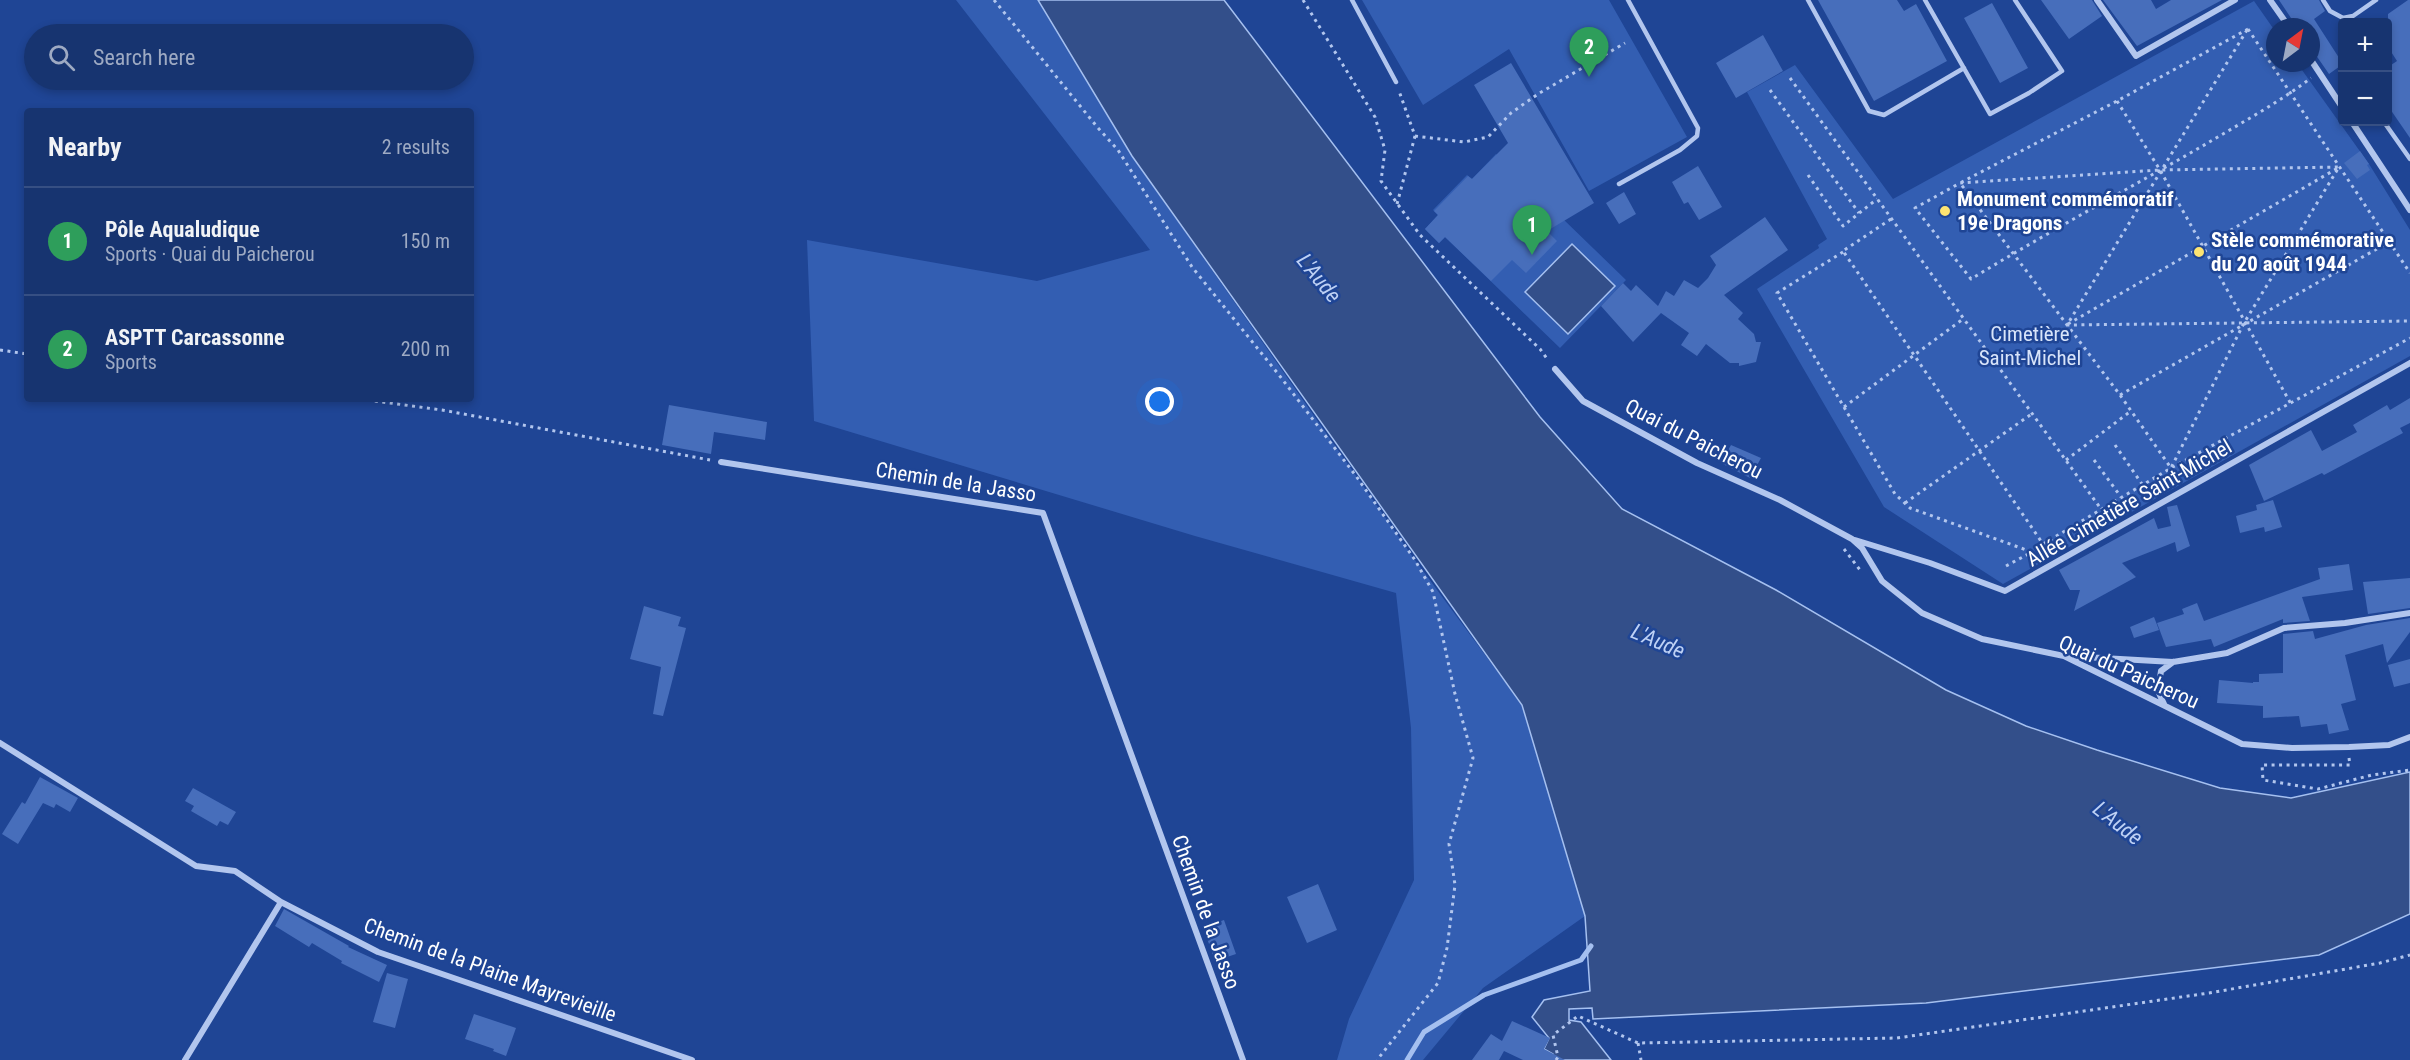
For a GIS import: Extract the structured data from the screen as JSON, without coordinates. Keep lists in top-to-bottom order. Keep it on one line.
{"streets":{"street":["Quai du Paicherou","Chemin de la Jasso","Allée Cimetière Saint-Michel","Chemin de la Plaine Mayrevieille"]},"crossings":[["Quai du Paicherou","Allée Cimetière Saint-Michel"]],"water":["L'Aude"],"parks":["Cimetière Saint-Michel"],"places":["Monument commémoratif 19e Dragons","Stèle commémorative du 20 août 1944"],"north":"top right","page":{"map_buttons":["+","−"],"search":"Search here","pins":["2","1"],"heading":["Nearby","2 results"],"list":[{"mark":"1","name":"Pôle Aqualudique","note":"Sports · Quai du Paicherou","value":"150 m"},{"mark":"2","name":"ASPTT Carcassonne","note":"Sports","value":"200 m"}]}}
